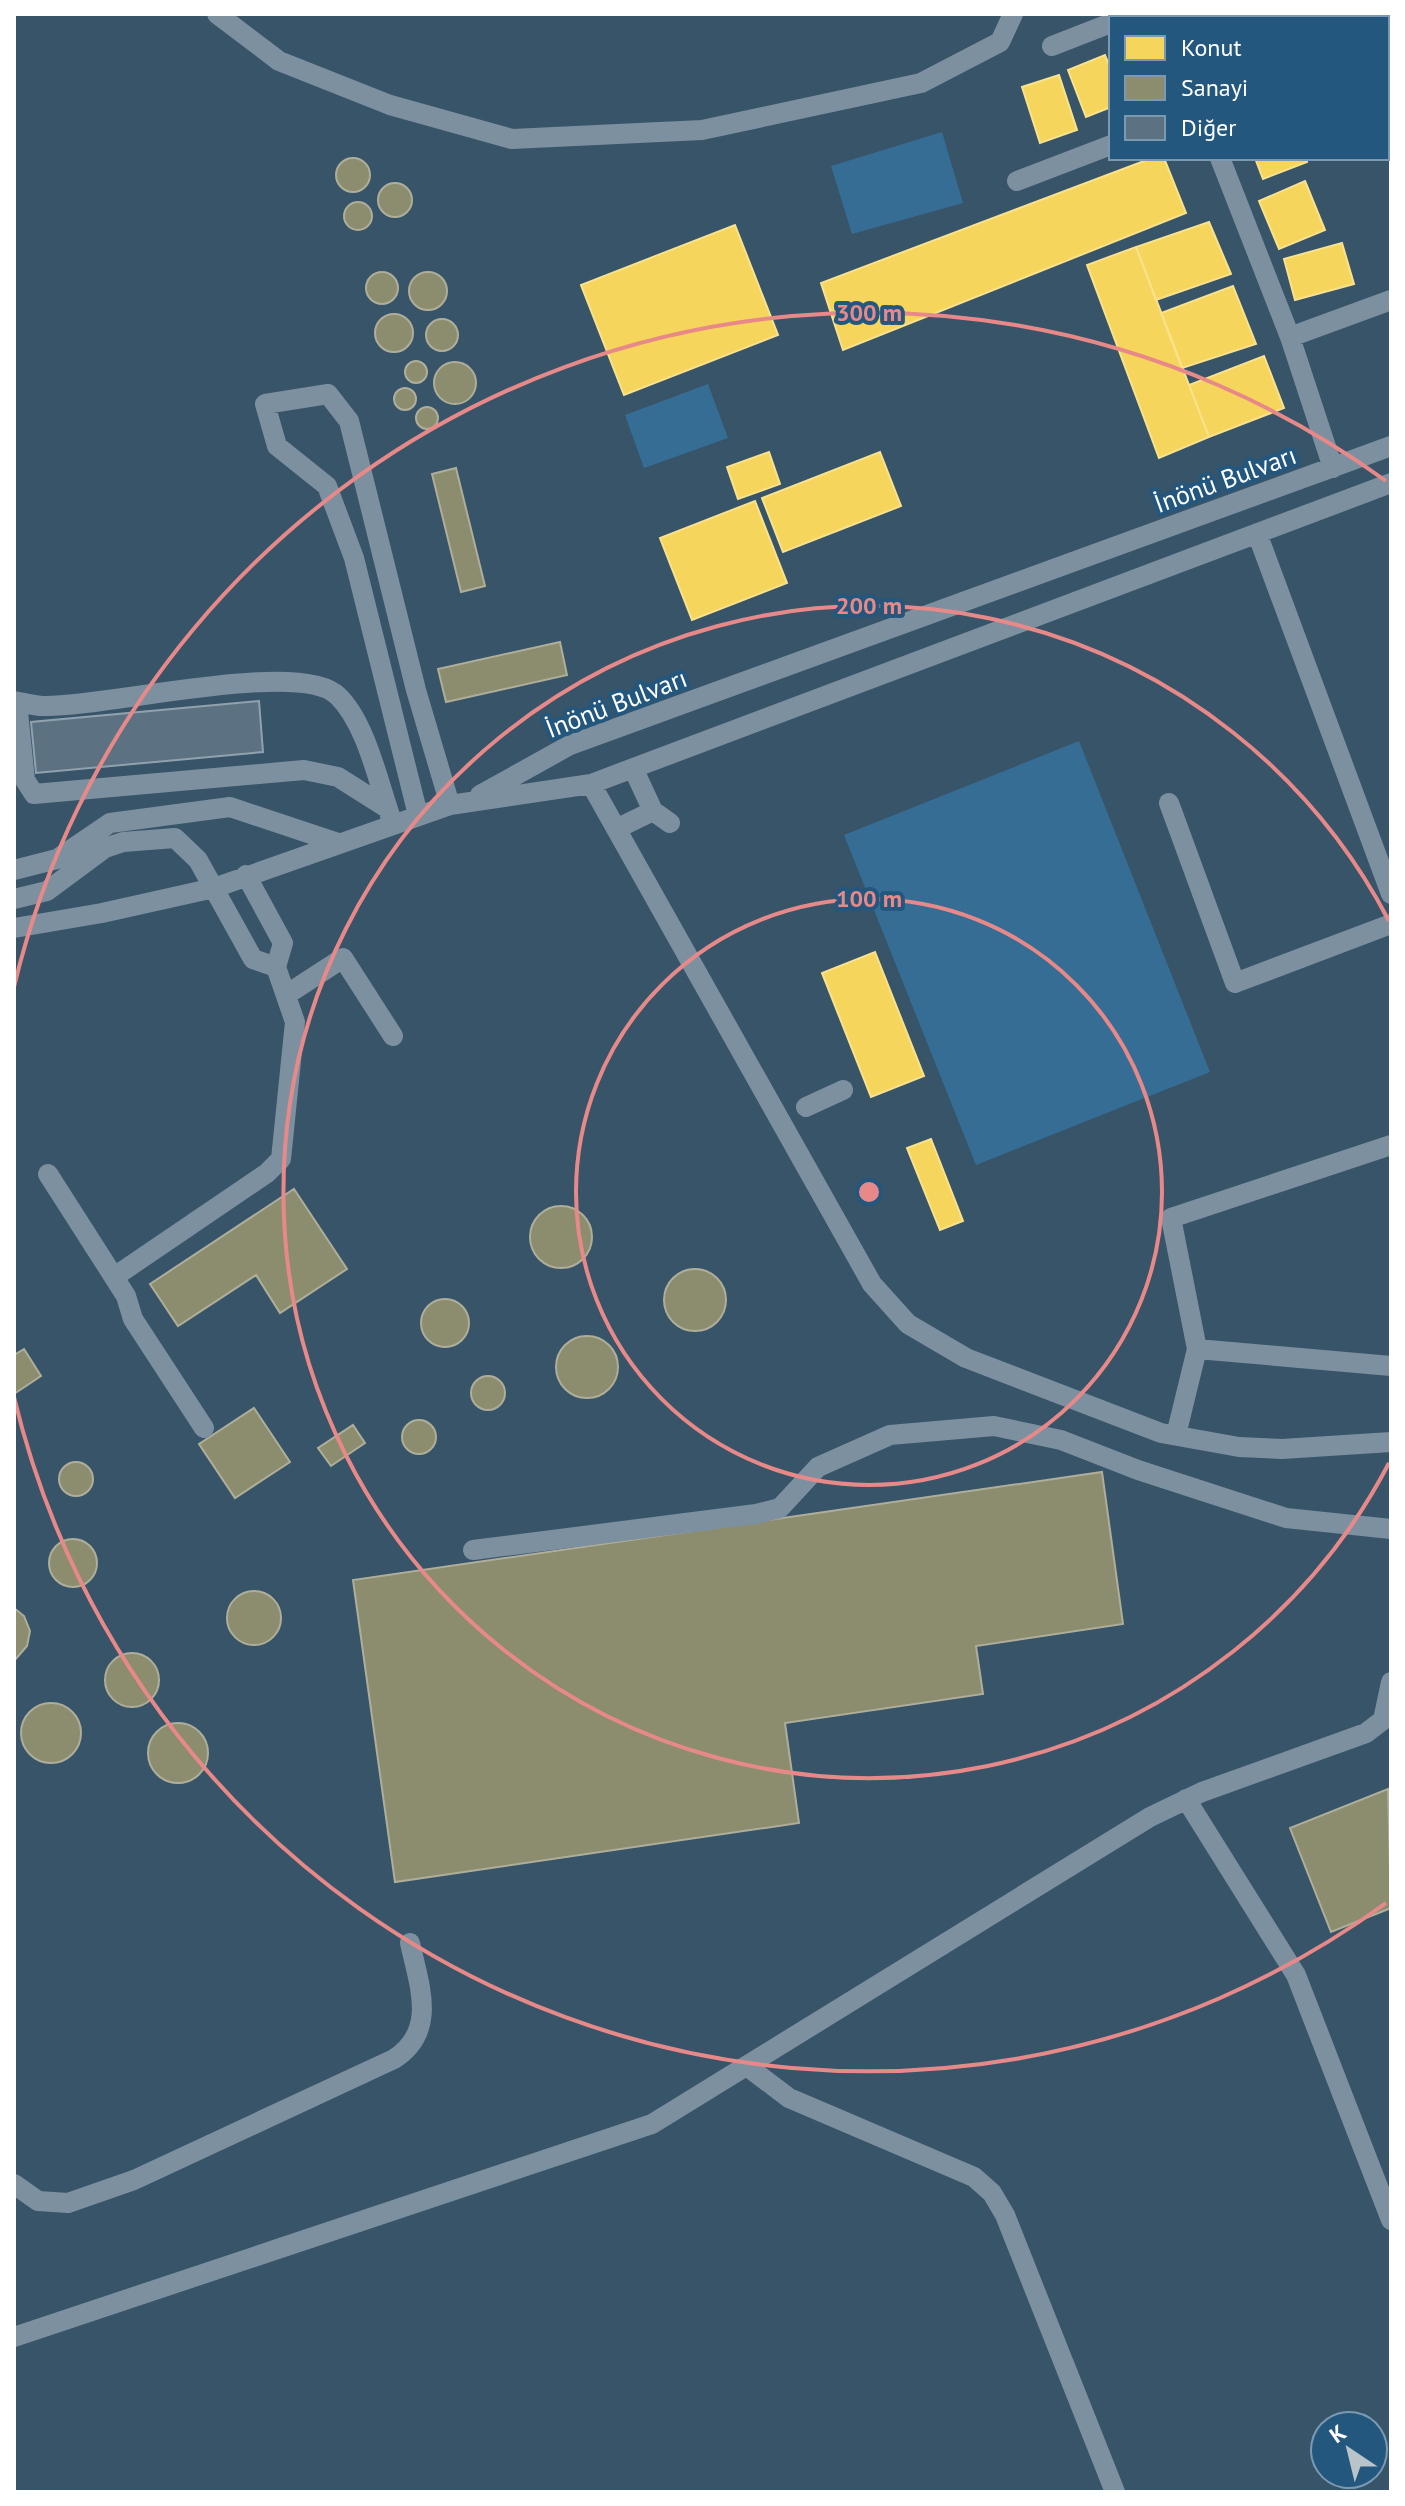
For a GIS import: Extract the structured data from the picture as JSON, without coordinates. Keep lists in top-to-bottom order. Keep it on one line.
{"streets":{"street":["İnönü Bulvarı"]},"legend":["Konut","Sanayi","Diğer"],"north":"top left","rings":["300 m","200 m","100 m"]}
